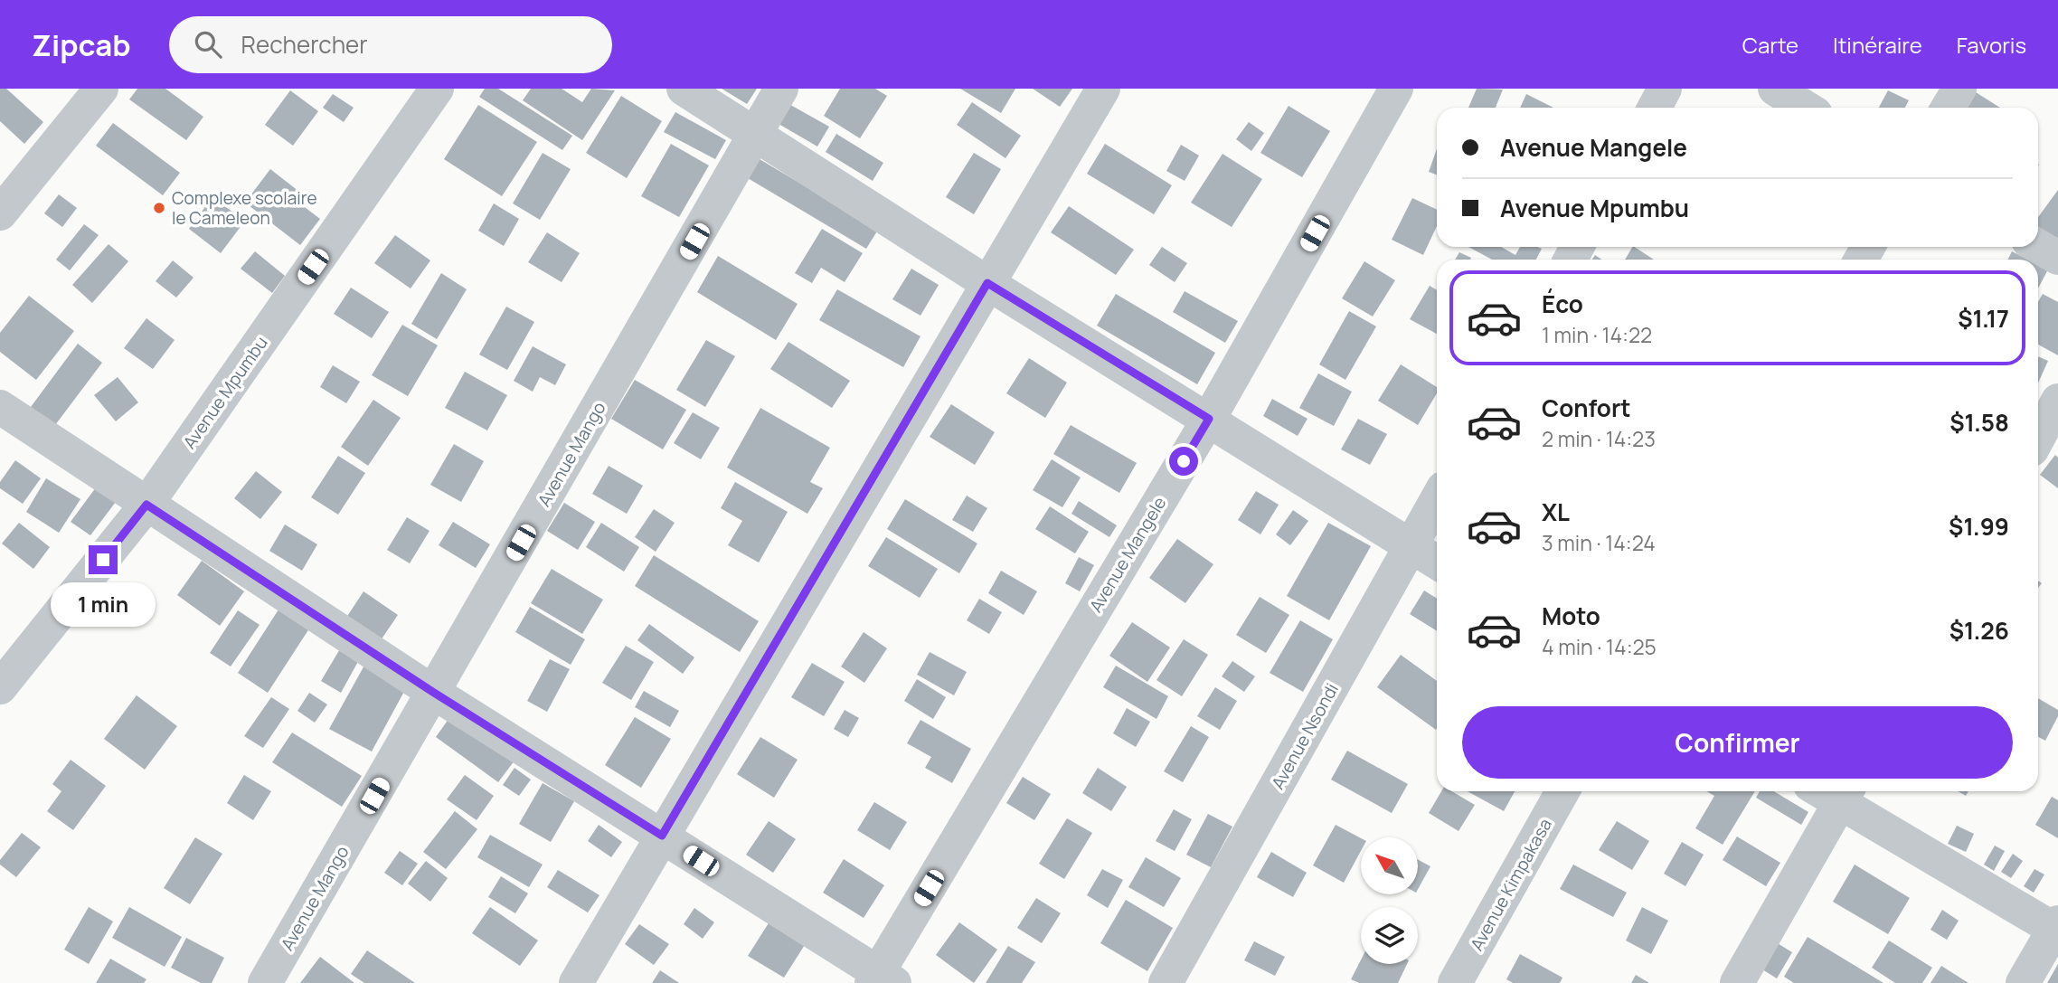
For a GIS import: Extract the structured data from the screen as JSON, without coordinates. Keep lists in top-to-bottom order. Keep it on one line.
{"streets":{"street":["Avenue Mpumbu","Avenue Mango","Avenue Mangele","Avenue Nsondi","Avenue Kimpakasa"]},"places":["Complexe scolaire le Cameleon"],"north":"top left","page":{"header":"Zipcab","search":"Rechercher","nav":["Carte","Itinéraire","Favoris"],"banner":["Avenue Mangele","Avenue Mpumbu"],"list":[{"name":"Éco","note":"1 min · 14:22","value":"$1.17"},{"name":"Confort","note":"2 min · 14:23","value":"$1.58"},{"name":"XL","note":"3 min · 14:24","value":"$1.99"},{"name":"Moto","note":"4 min · 14:25","value":"$1.26"}],"bubble":"1 min","buttons":"Confirmer"}}
